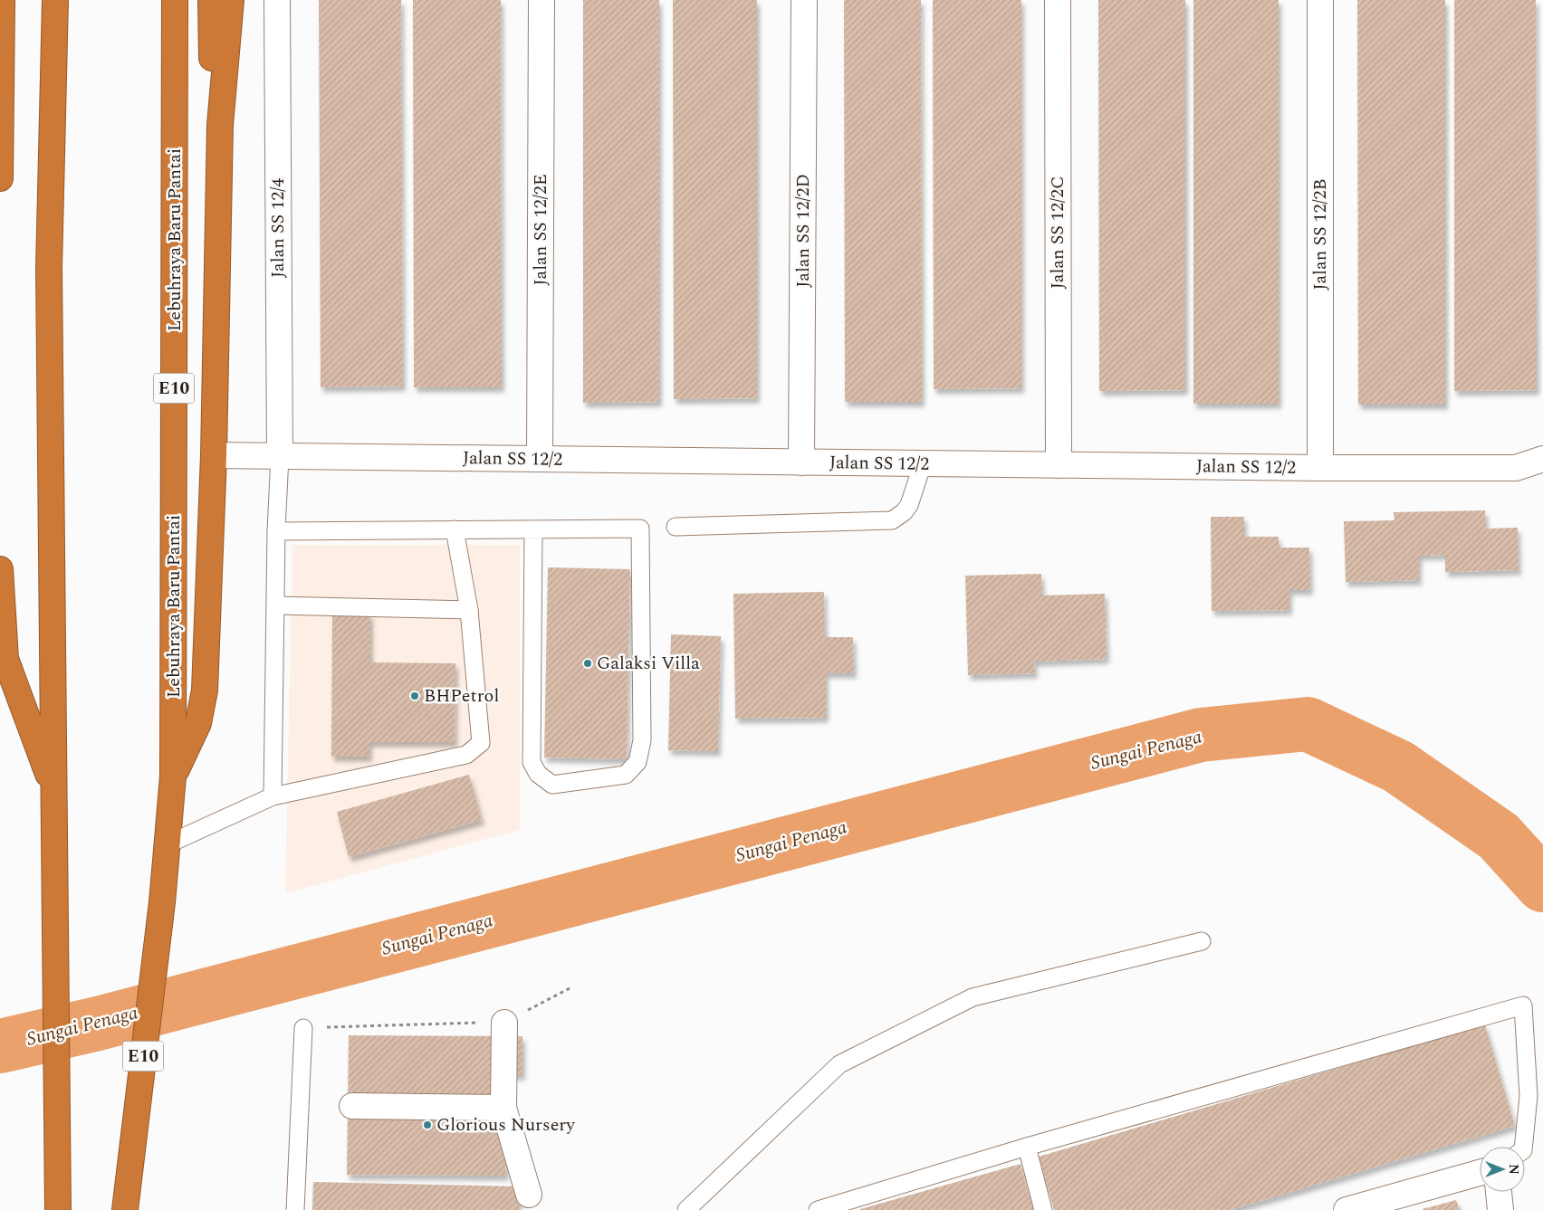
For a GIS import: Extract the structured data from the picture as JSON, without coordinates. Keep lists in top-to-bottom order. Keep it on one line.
{"streets":{"highway":["Lebuhraya Baru Pantai","E10"],"street":["Jalan SS 12/4","Jalan SS 12/2E","Jalan SS 12/2D","Jalan SS 12/2C","Jalan SS 12/2B","Jalan SS 12/2"]},"crossings":[["Jalan SS 12/4","Jalan SS 12/2"],["Jalan SS 12/2E","Jalan SS 12/2"],["Jalan SS 12/2D","Jalan SS 12/2"],["Jalan SS 12/2C","Jalan SS 12/2"],["Jalan SS 12/2B","Jalan SS 12/2"]],"water":["Sungai Penaga"],"places":["Galaksi Villa","BHPetrol","Glorious Nursery"],"north":"right"}
